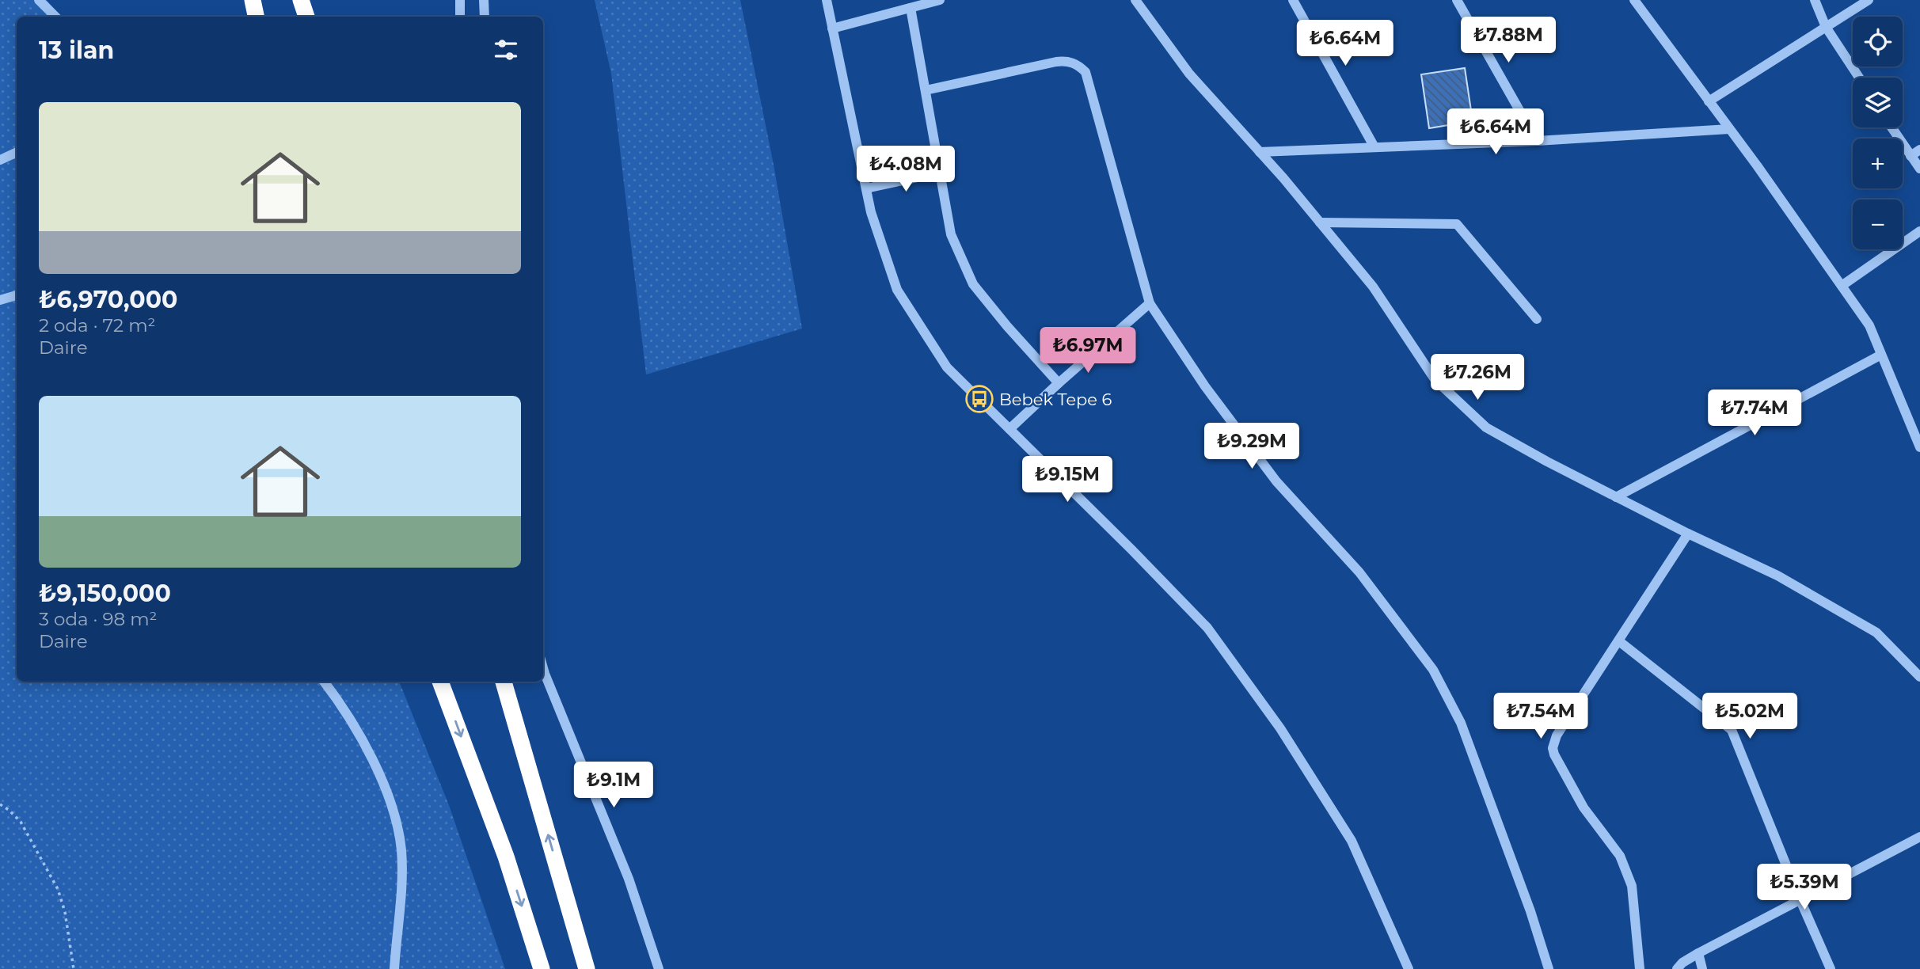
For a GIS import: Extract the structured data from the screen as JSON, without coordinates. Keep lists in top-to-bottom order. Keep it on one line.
{"places":{"bus stop":["Bebek Tepe 6"]},"page":{"map_buttons":["+","−"],"price":["₺7.88M","₺6.64M","₺6.64M","₺4.08M","₺6.97M","₺7.26M","₺7.74M","₺9.29M","₺9.15M","₺7.54M","₺5.02M","₺9.1M","₺5.39M"],"heading":"13 ilan","list":[{"name":"₺6,970,000","note":"2 oda · 72 m² · Daire"},{"name":"₺9,150,000","note":"3 oda · 98 m² · Daire"}]}}
